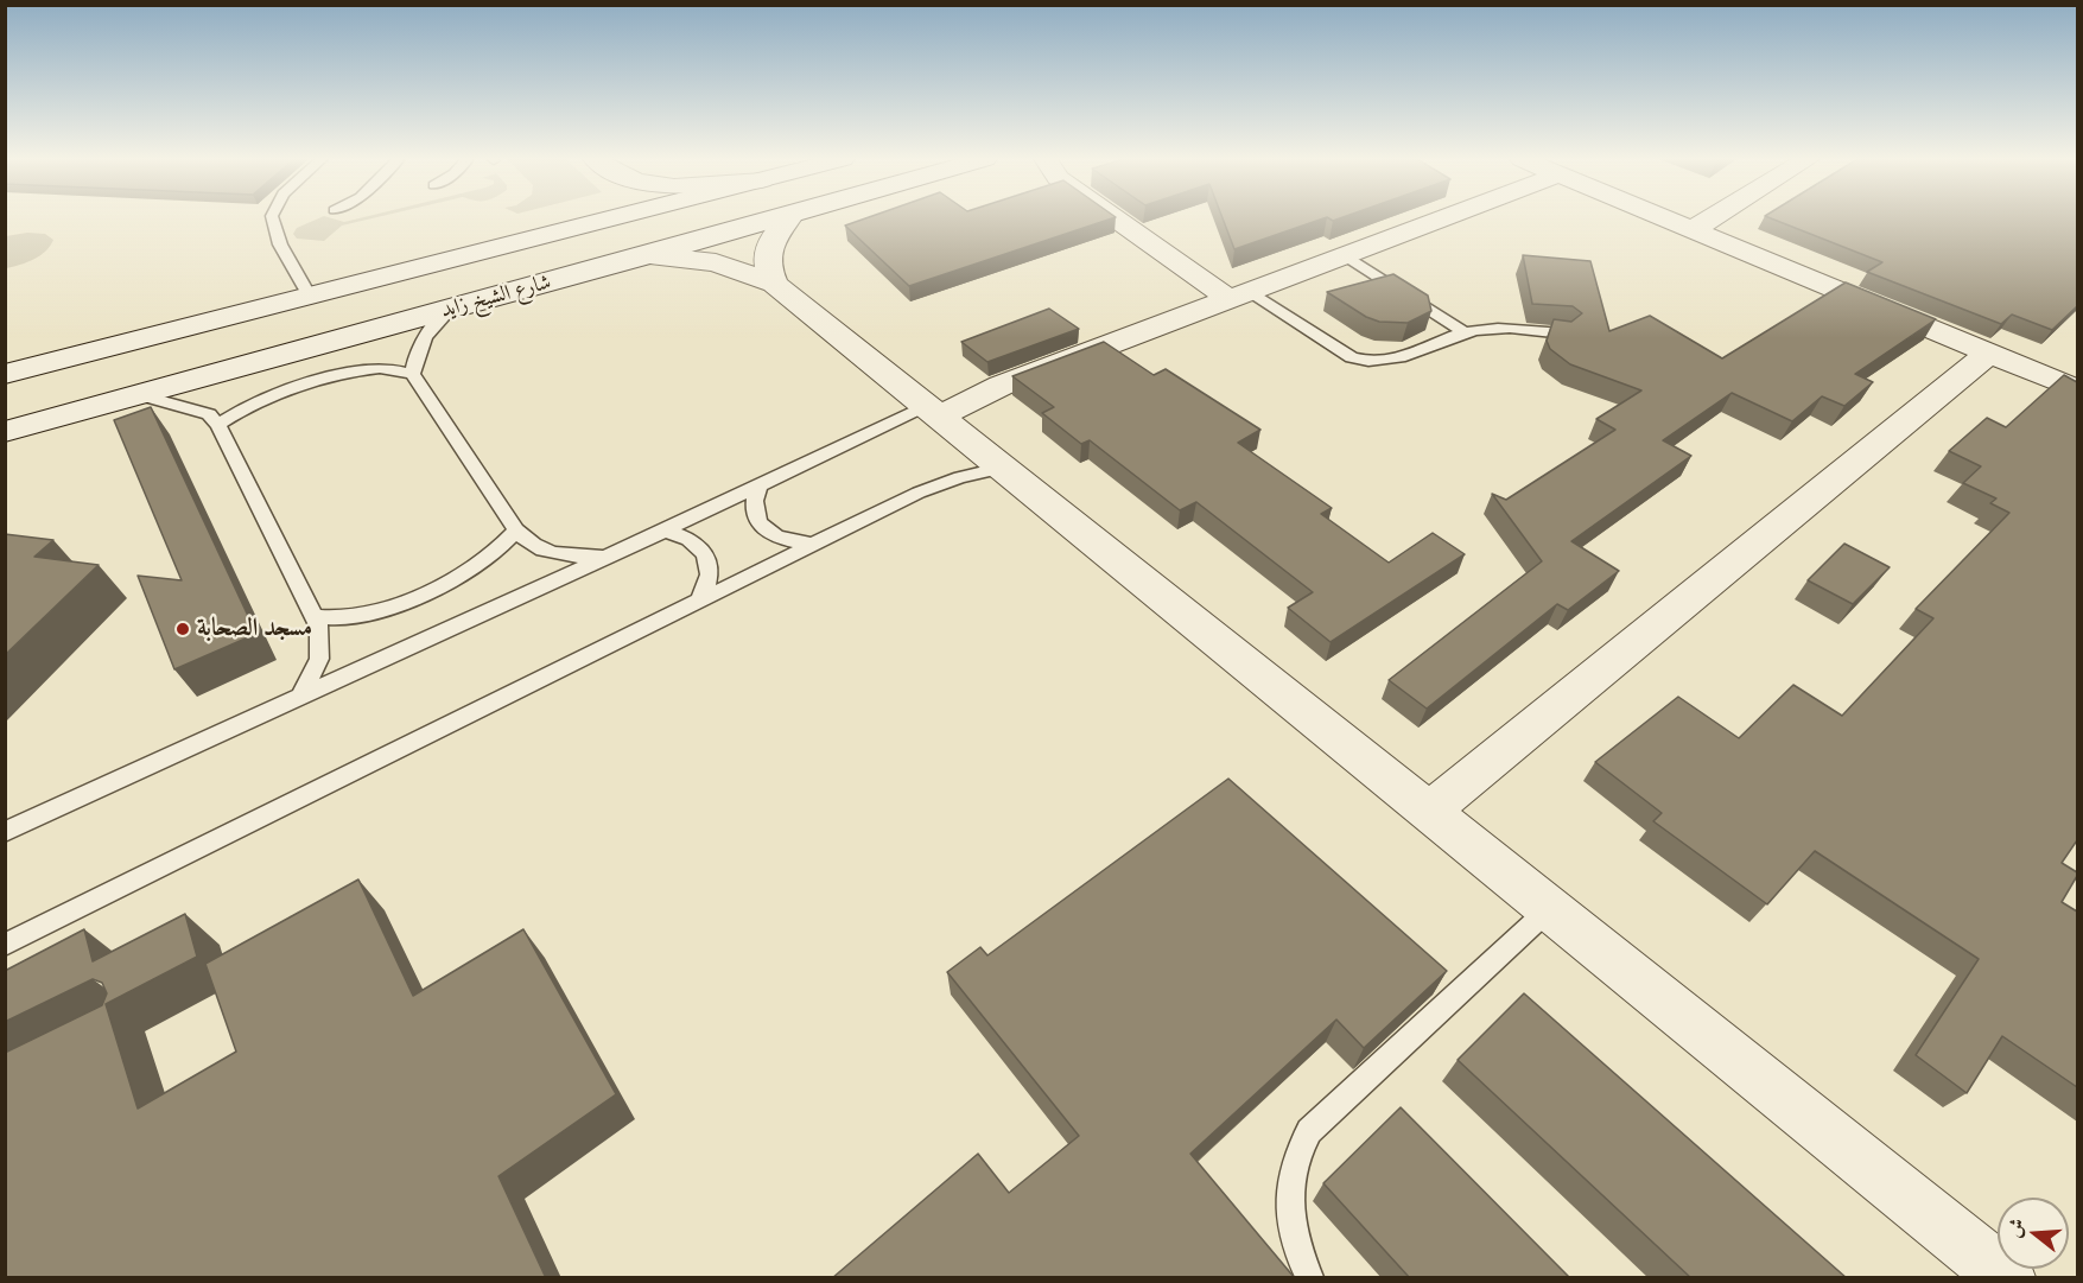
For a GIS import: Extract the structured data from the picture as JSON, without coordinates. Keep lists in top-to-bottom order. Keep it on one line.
{"streets":{"street":["شارع الشيخ زايد"]},"places":["مسجد الصحابة"],"north":"left"}
